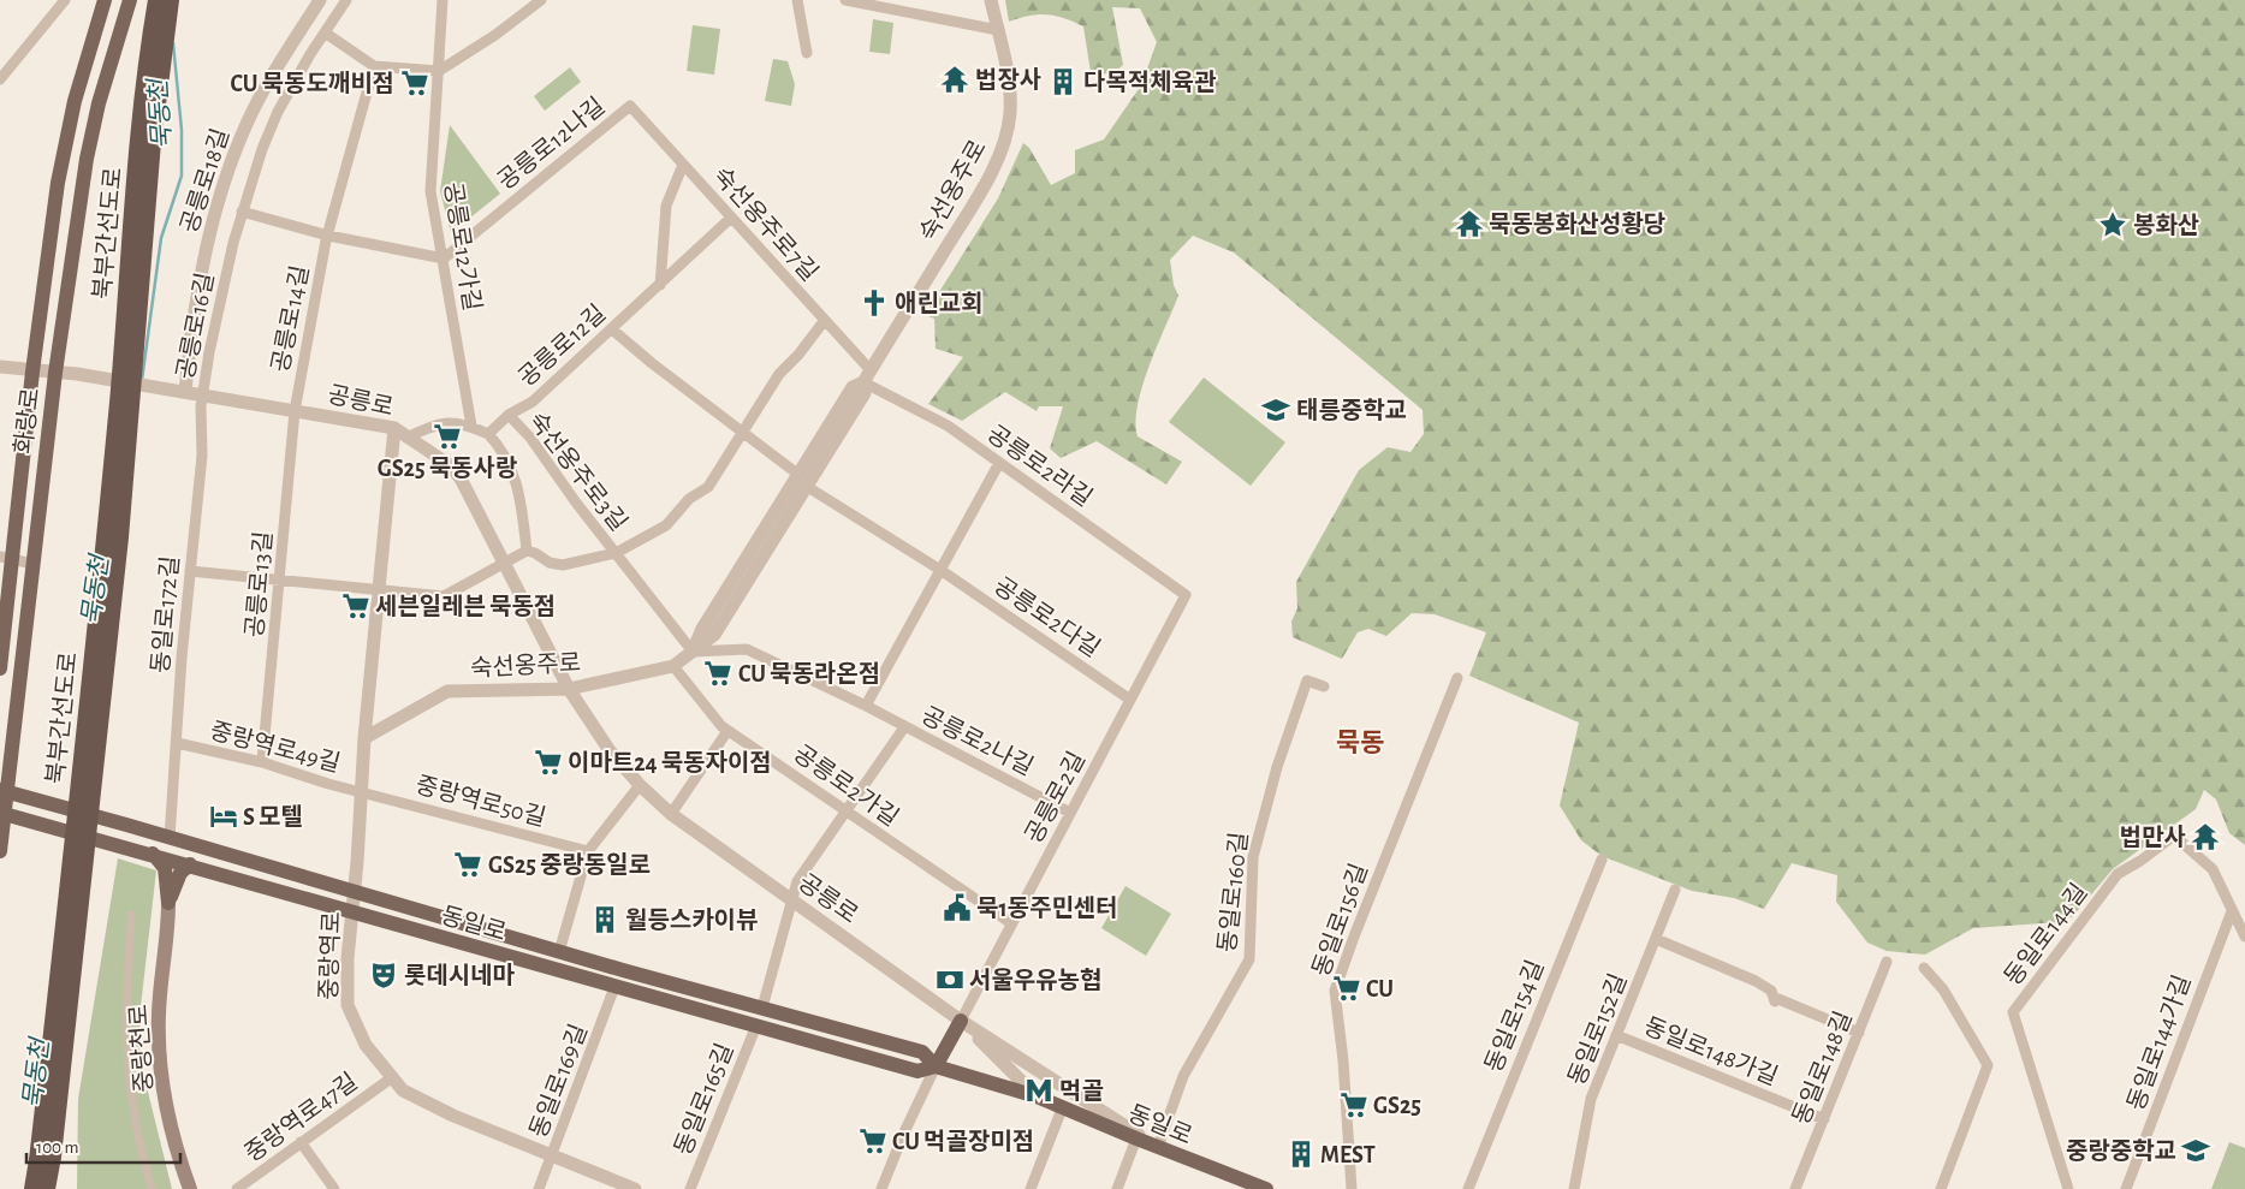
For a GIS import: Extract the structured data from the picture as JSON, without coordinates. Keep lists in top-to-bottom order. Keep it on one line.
{"streets":{"highway":["북부간선도로"],"main road":["화랑로","동일로","중랑천로"],"street":["공릉로12나길","공릉로18길","숙선옹주로","숙선옹주로7길","공릉로12가길","공릉로14길","공릉로16길","공릉로12길","공릉로","공릉로2라길","숙선옹주로3길","공릉로13길","동일로172길","공릉로2다길","공릉로2나길","중랑역로49길","공릉로2가길","공릉로2길","중랑역로50길","동일로160길","동일로156길","동일로144길","중랑역로","동일로154길","동일로152길","동일로144가길","동일로148가길","동일로148길","동일로169길","동일로165길","중랑역로47길"]},"crossings":[["공릉로12나길","숙선옹주로7길"],["공릉로12나길","공릉로12가길"],["공릉로12나길","공릉로14길"],["공릉로18길","공릉로"],["숙선옹주로","숙선옹주로7길"],["숙선옹주로","공릉로"],["숙선옹주로","공릉로2라길"],["숙선옹주로","숙선옹주로3길"],["숙선옹주로","공릉로2다길"],["숙선옹주로","공릉로2나길"],["숙선옹주로","공릉로2가길"],["숙선옹주로","중랑역로"],["숙선옹주로7길","공릉로12길"],["숙선옹주로7길","공릉로2라길"],["숙선옹주로7길","숙선옹주로3길"],["공릉로12가길","공릉로14길"],["공릉로14길","공릉로16길"],["공릉로14길","공릉로"],["공릉로14길","공릉로13길"],["공릉로16길","공릉로"],["공릉로16길","동일로172길"],["공릉로12길","숙선옹주로3길"],["공릉로","화랑로"],["공릉로","공릉로13길"],["공릉로","동일로172길"],["공릉로","공릉로2길"],["공릉로","동일로160길"],["공릉로","동일로"],["공릉로","중랑역로"],["화랑로","동일로"],["공릉로2라길","공릉로2길"],["숙선옹주로3길","공릉로2나길"],["공릉로13길","중랑역로49길"],["동일로172길","중랑역로49길"],["동일로172길","동일로"],["공릉로2다길","공릉로2길"],["공릉로2나길","공릉로2길"],["중랑역로49길","중랑역로50길"],["중랑역로49길","중랑역로"],["공릉로2가길","공릉로2길"],["중랑역로50길","중랑역로"],["동일로160길","동일로"],["동일로","중랑역로"],["동일로","동일로169길"],["동일로","동일로165길"],["동일로144길","동일로144가길"],["중랑역로","동일로169길"],["중랑역로","중랑역로47길"],["동일로152길","동일로148가길"],["동일로148가길","동일로148길"]],"districts":["묵동"],"water":["묵동천"],"places":{"temple":["법장사","묵동봉화산성황당","법만사"],"building":["다목적체육관","월등스카이뷰","MEST"],"supermarket":["CU 묵동도깨비점","GS25 묵동사랑","세븐일레븐 묵동점","CU 묵동라온점","이마트24 묵동자이점","GS25 중랑동일로","CU","GS25","CU 먹골장미점"],"place":["봉화산"],"church":["애린교회"],"school or university":["태릉중학교","중랑중학교"],"hotel":["S 모텔"],"public building":["묵1동주민센터"],"theatre":["롯데시네마"],"bank":["서울우유농협"],"metro station":["먹골"]},"scale_bar":"100 m"}
